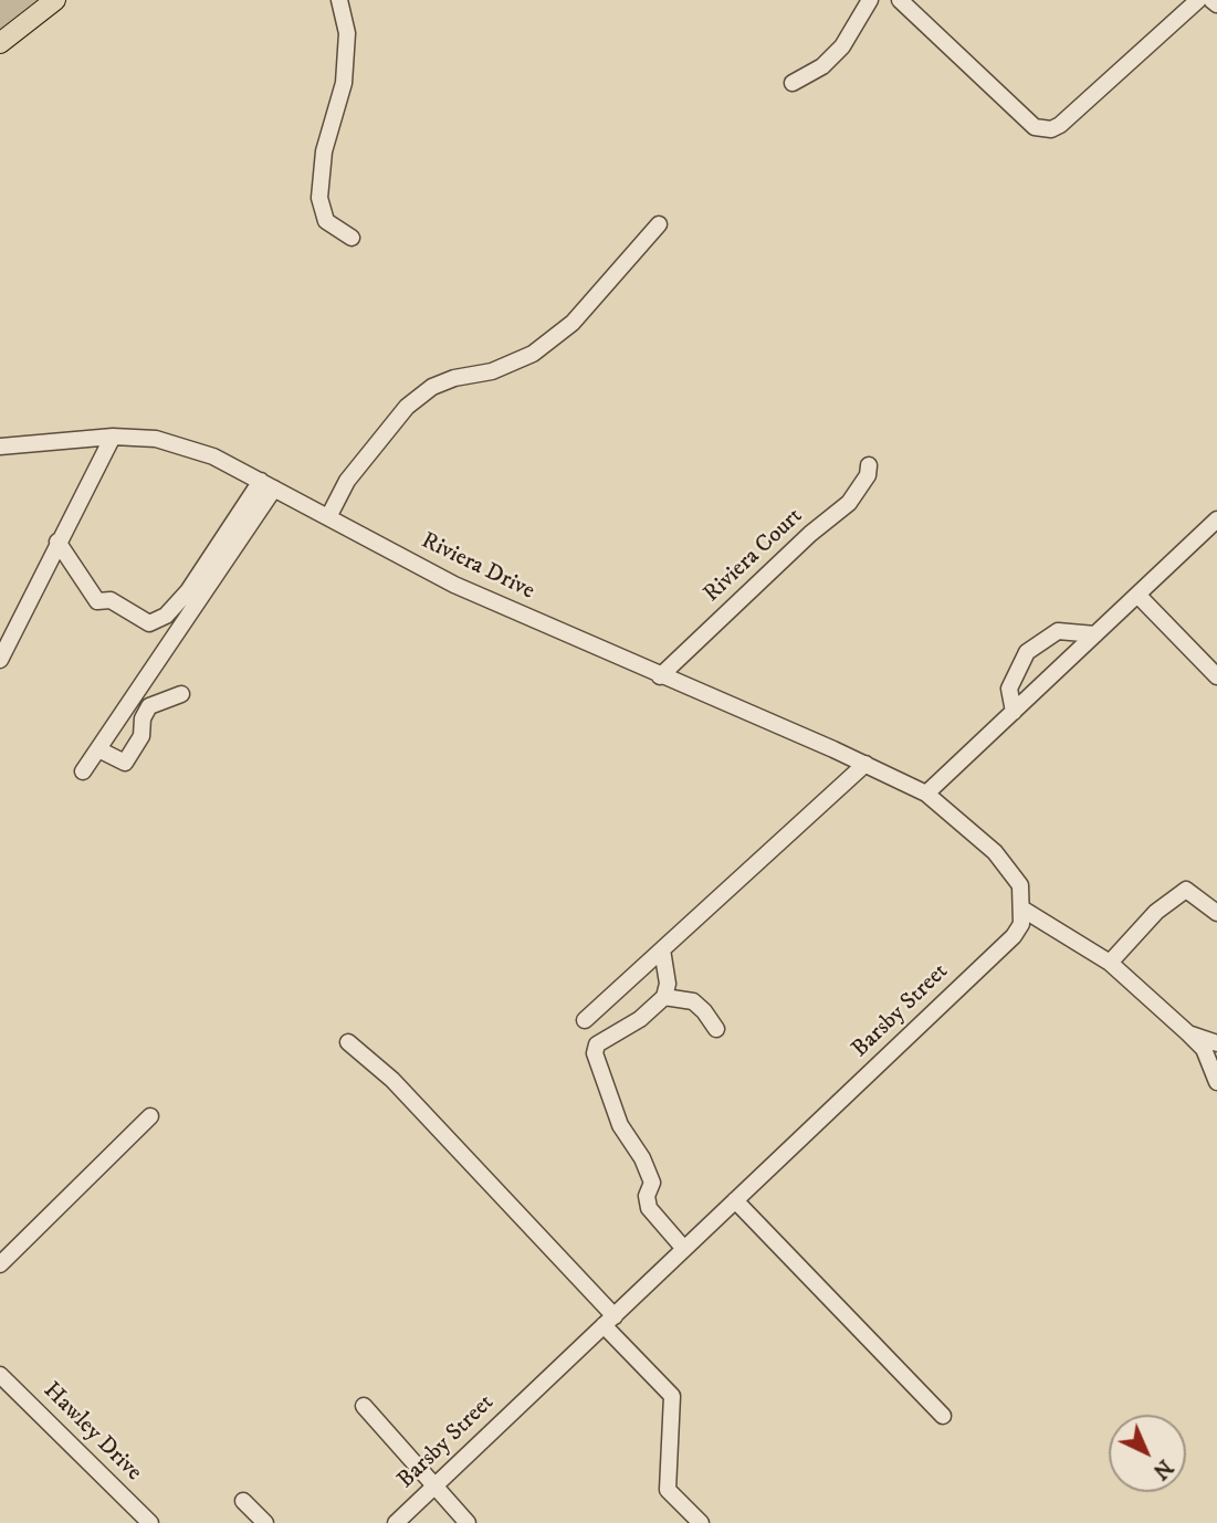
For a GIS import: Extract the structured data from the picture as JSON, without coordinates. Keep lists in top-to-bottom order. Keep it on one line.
{"streets":{"street":["Riviera Court","Riviera Drive","Barsby Street","Hawley Drive"]},"crossings":[["Riviera Court","Riviera Drive"]],"north":"bottom right"}
